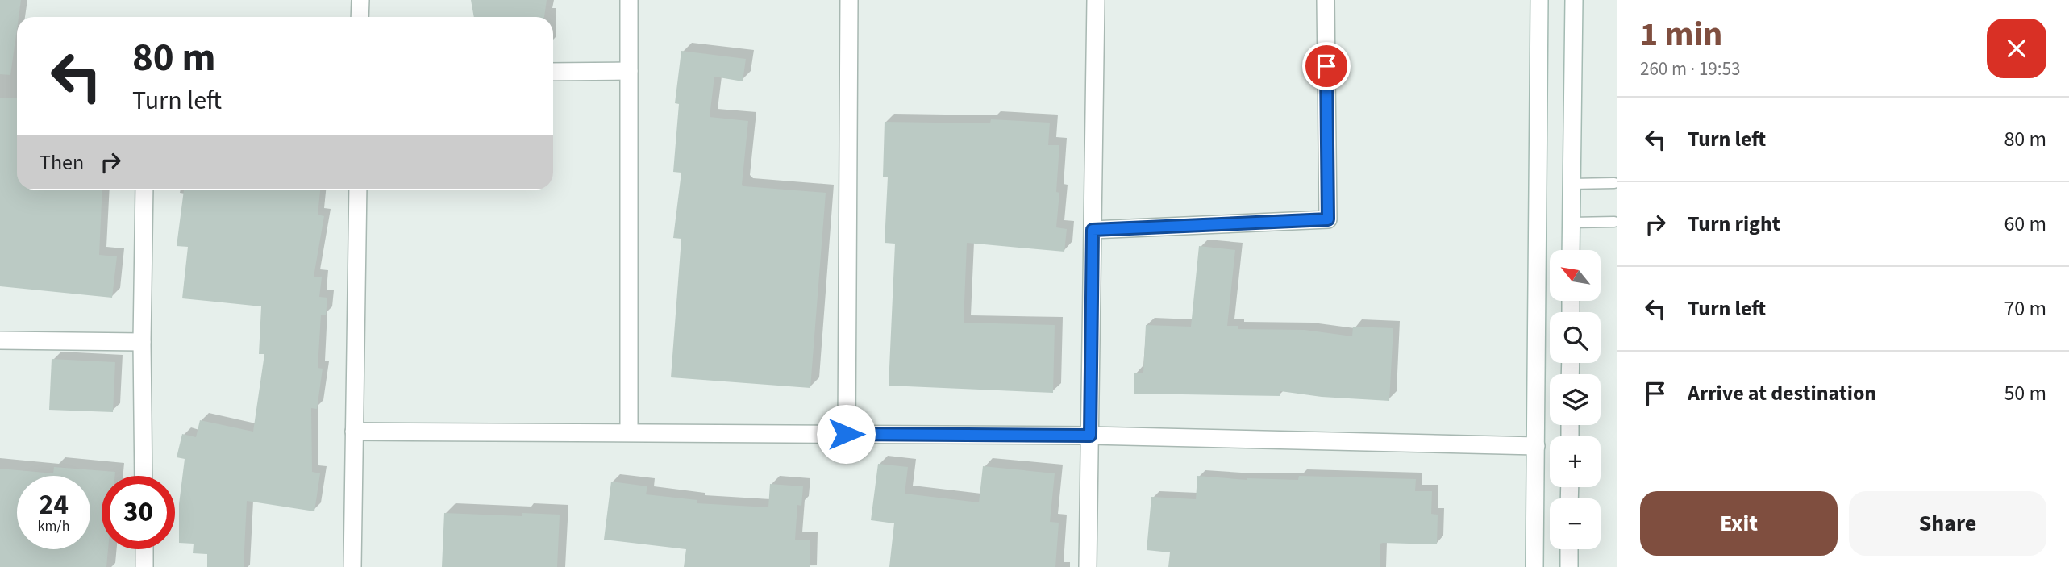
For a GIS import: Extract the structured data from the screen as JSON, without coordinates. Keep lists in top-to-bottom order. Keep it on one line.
{"north":"top left","page":{"heading":["1 min","260 m · 19:53"],"turn":["80 m","Turn left"],"list":[{"name":"Turn left","value":"80 m"},{"name":"Turn right","value":"60 m"},{"name":"Turn left","value":"70 m"},{"name":"Arrive at destination","value":"50 m"}],"then":"Then","map_buttons":["+","−"],"speed":"24 km/h","limit":"30","buttons":["Exit","Share"]}}
